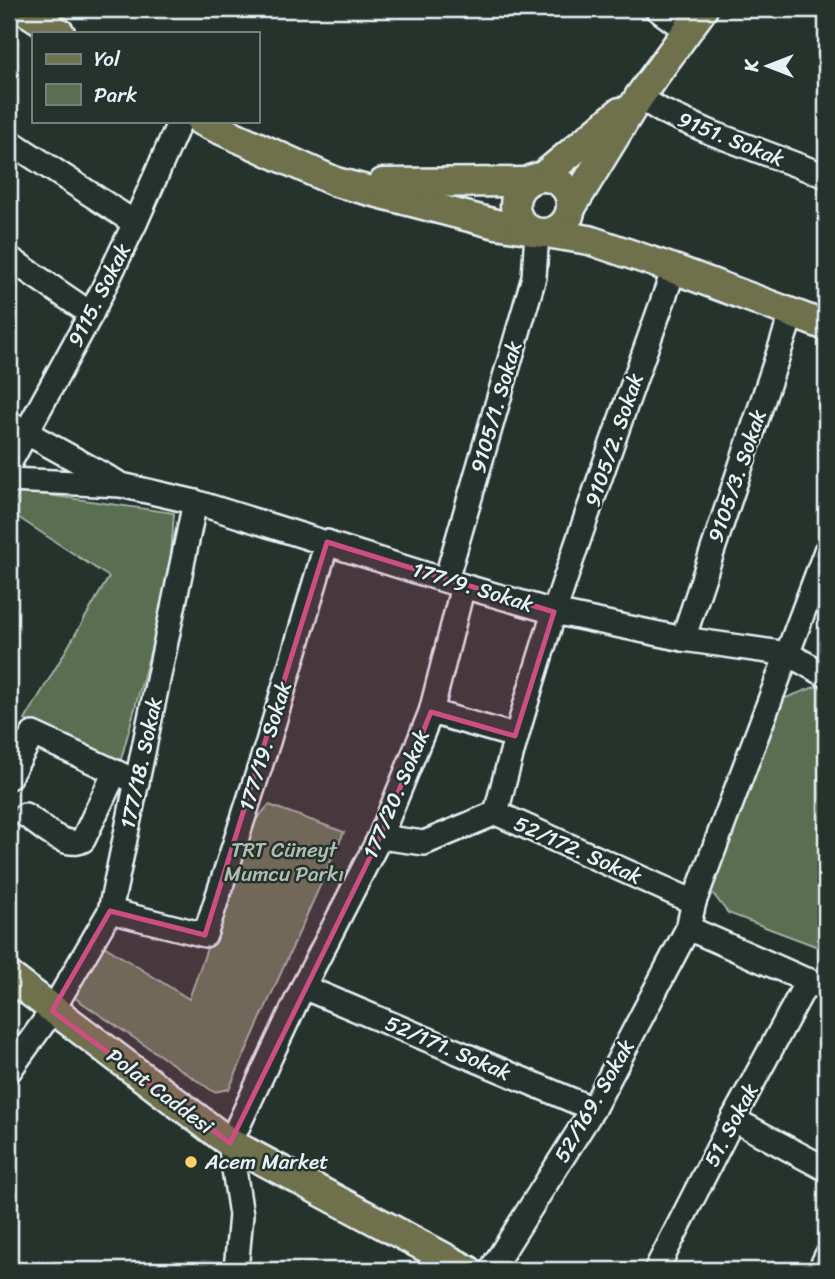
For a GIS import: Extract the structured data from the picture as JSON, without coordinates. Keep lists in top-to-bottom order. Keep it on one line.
{"streets":{"main road":["Polat Caddesi"],"street":["9151. Sokak","9115. Sokak","9105/1. Sokak","9105/2. Sokak","9105/3. Sokak","177/9. Sokak","177/19. Sokak","177/18. Sokak","177/20. Sokak","52/172. Sokak","52/171. Sokak","52/169. Sokak","51. Sokak"]},"crossings":[["9115. Sokak","177/9. Sokak"],["9105/1. Sokak","177/9. Sokak"],["9105/1. Sokak","177/20. Sokak"],["9105/2. Sokak","177/9. Sokak"],["9105/2. Sokak","52/172. Sokak"],["9105/3. Sokak","177/9. Sokak"],["177/9. Sokak","177/19. Sokak"],["177/9. Sokak","177/18. Sokak"],["177/9. Sokak","177/20. Sokak"],["177/9. Sokak","52/169. Sokak"],["177/19. Sokak","177/18. Sokak"],["177/18. Sokak","Polat Caddesi"],["177/20. Sokak","52/172. Sokak"],["177/20. Sokak","52/171. Sokak"],["177/20. Sokak","Polat Caddesi"],["52/172. Sokak","52/169. Sokak"],["52/171. Sokak","52/169. Sokak"]],"parks":["TRT Cüneyt Mumcu Parkı"],"places":["Acem Market"],"legend":["Yol","Park"],"north":"left"}
